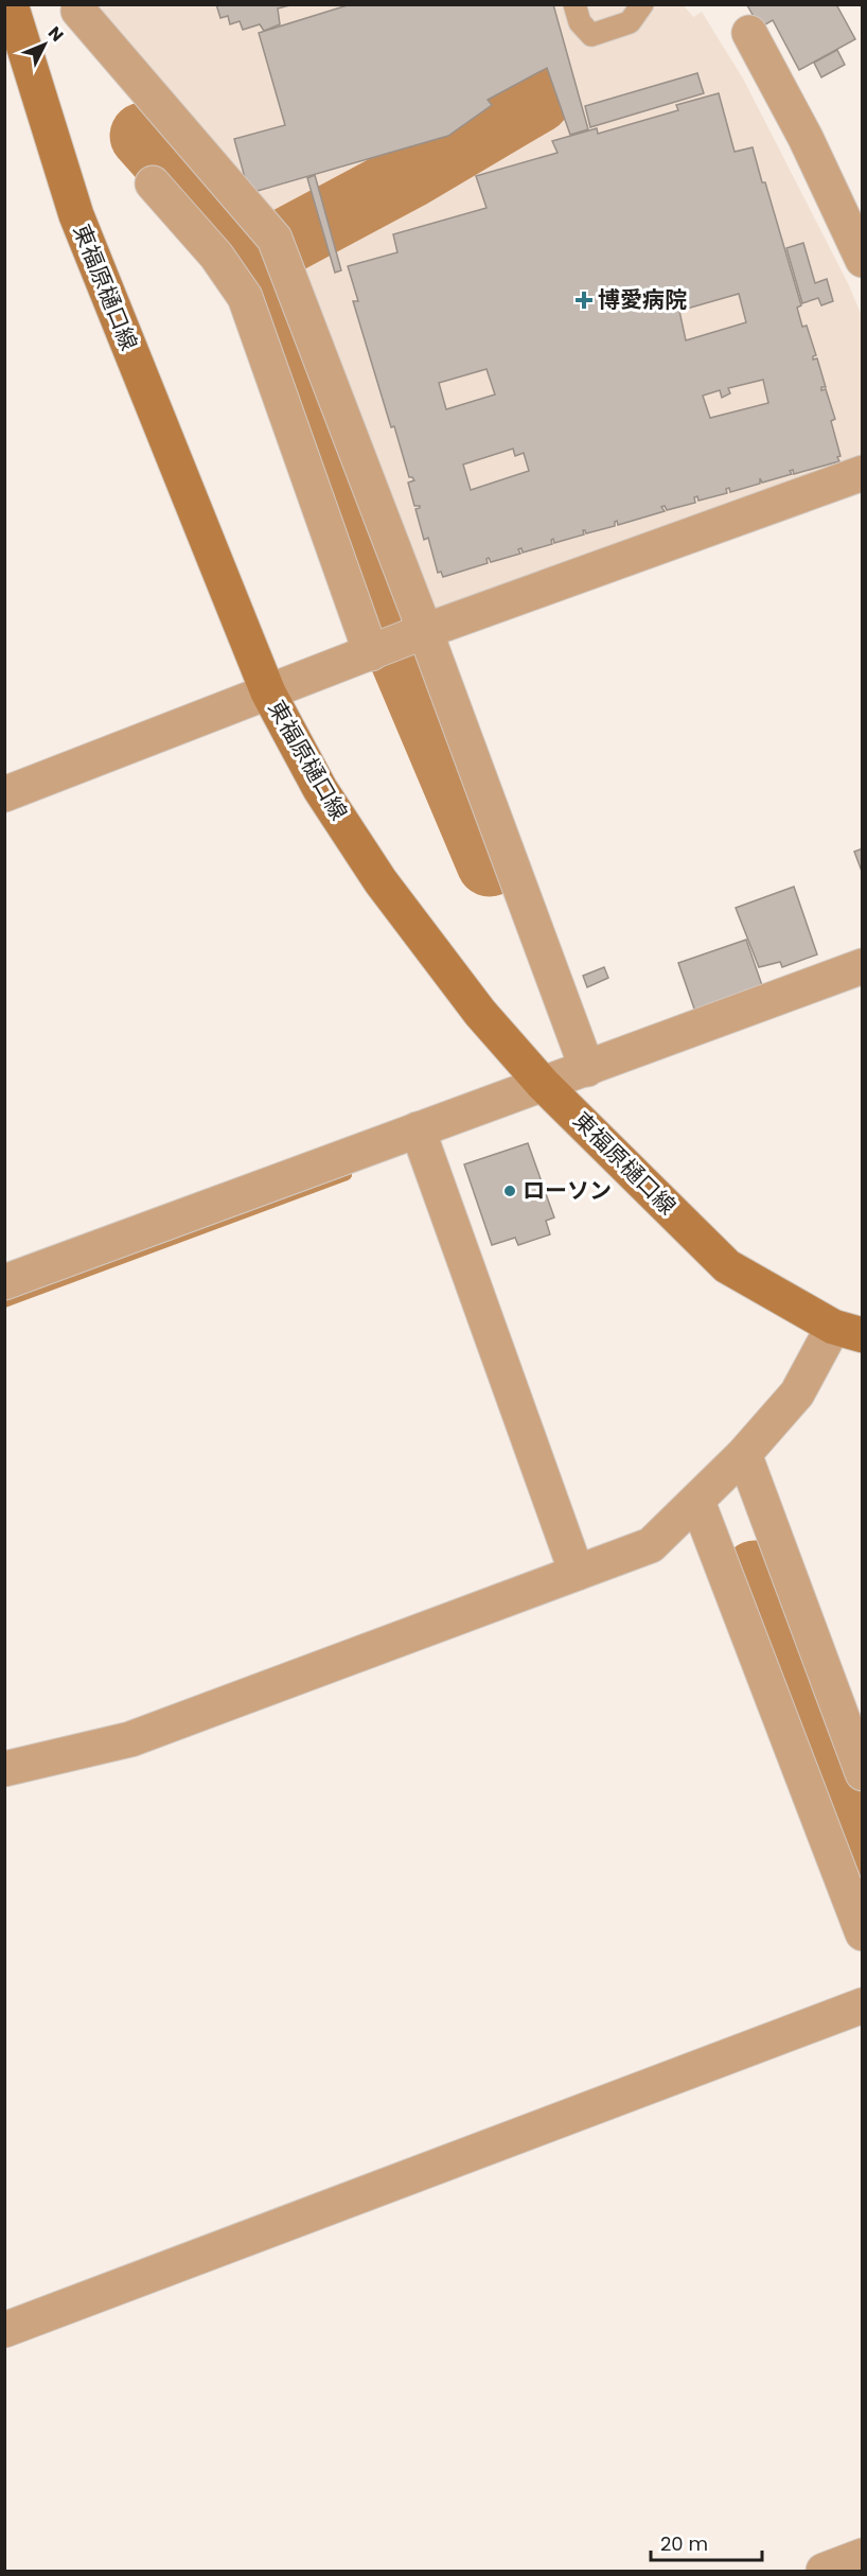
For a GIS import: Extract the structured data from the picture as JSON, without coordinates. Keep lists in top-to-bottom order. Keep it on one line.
{"streets":{"main road":["東福原樋口線"]},"places":{"health":["博愛病院"],"other":["ローソン"]},"scale_bar":"20 m","north":"top right"}
